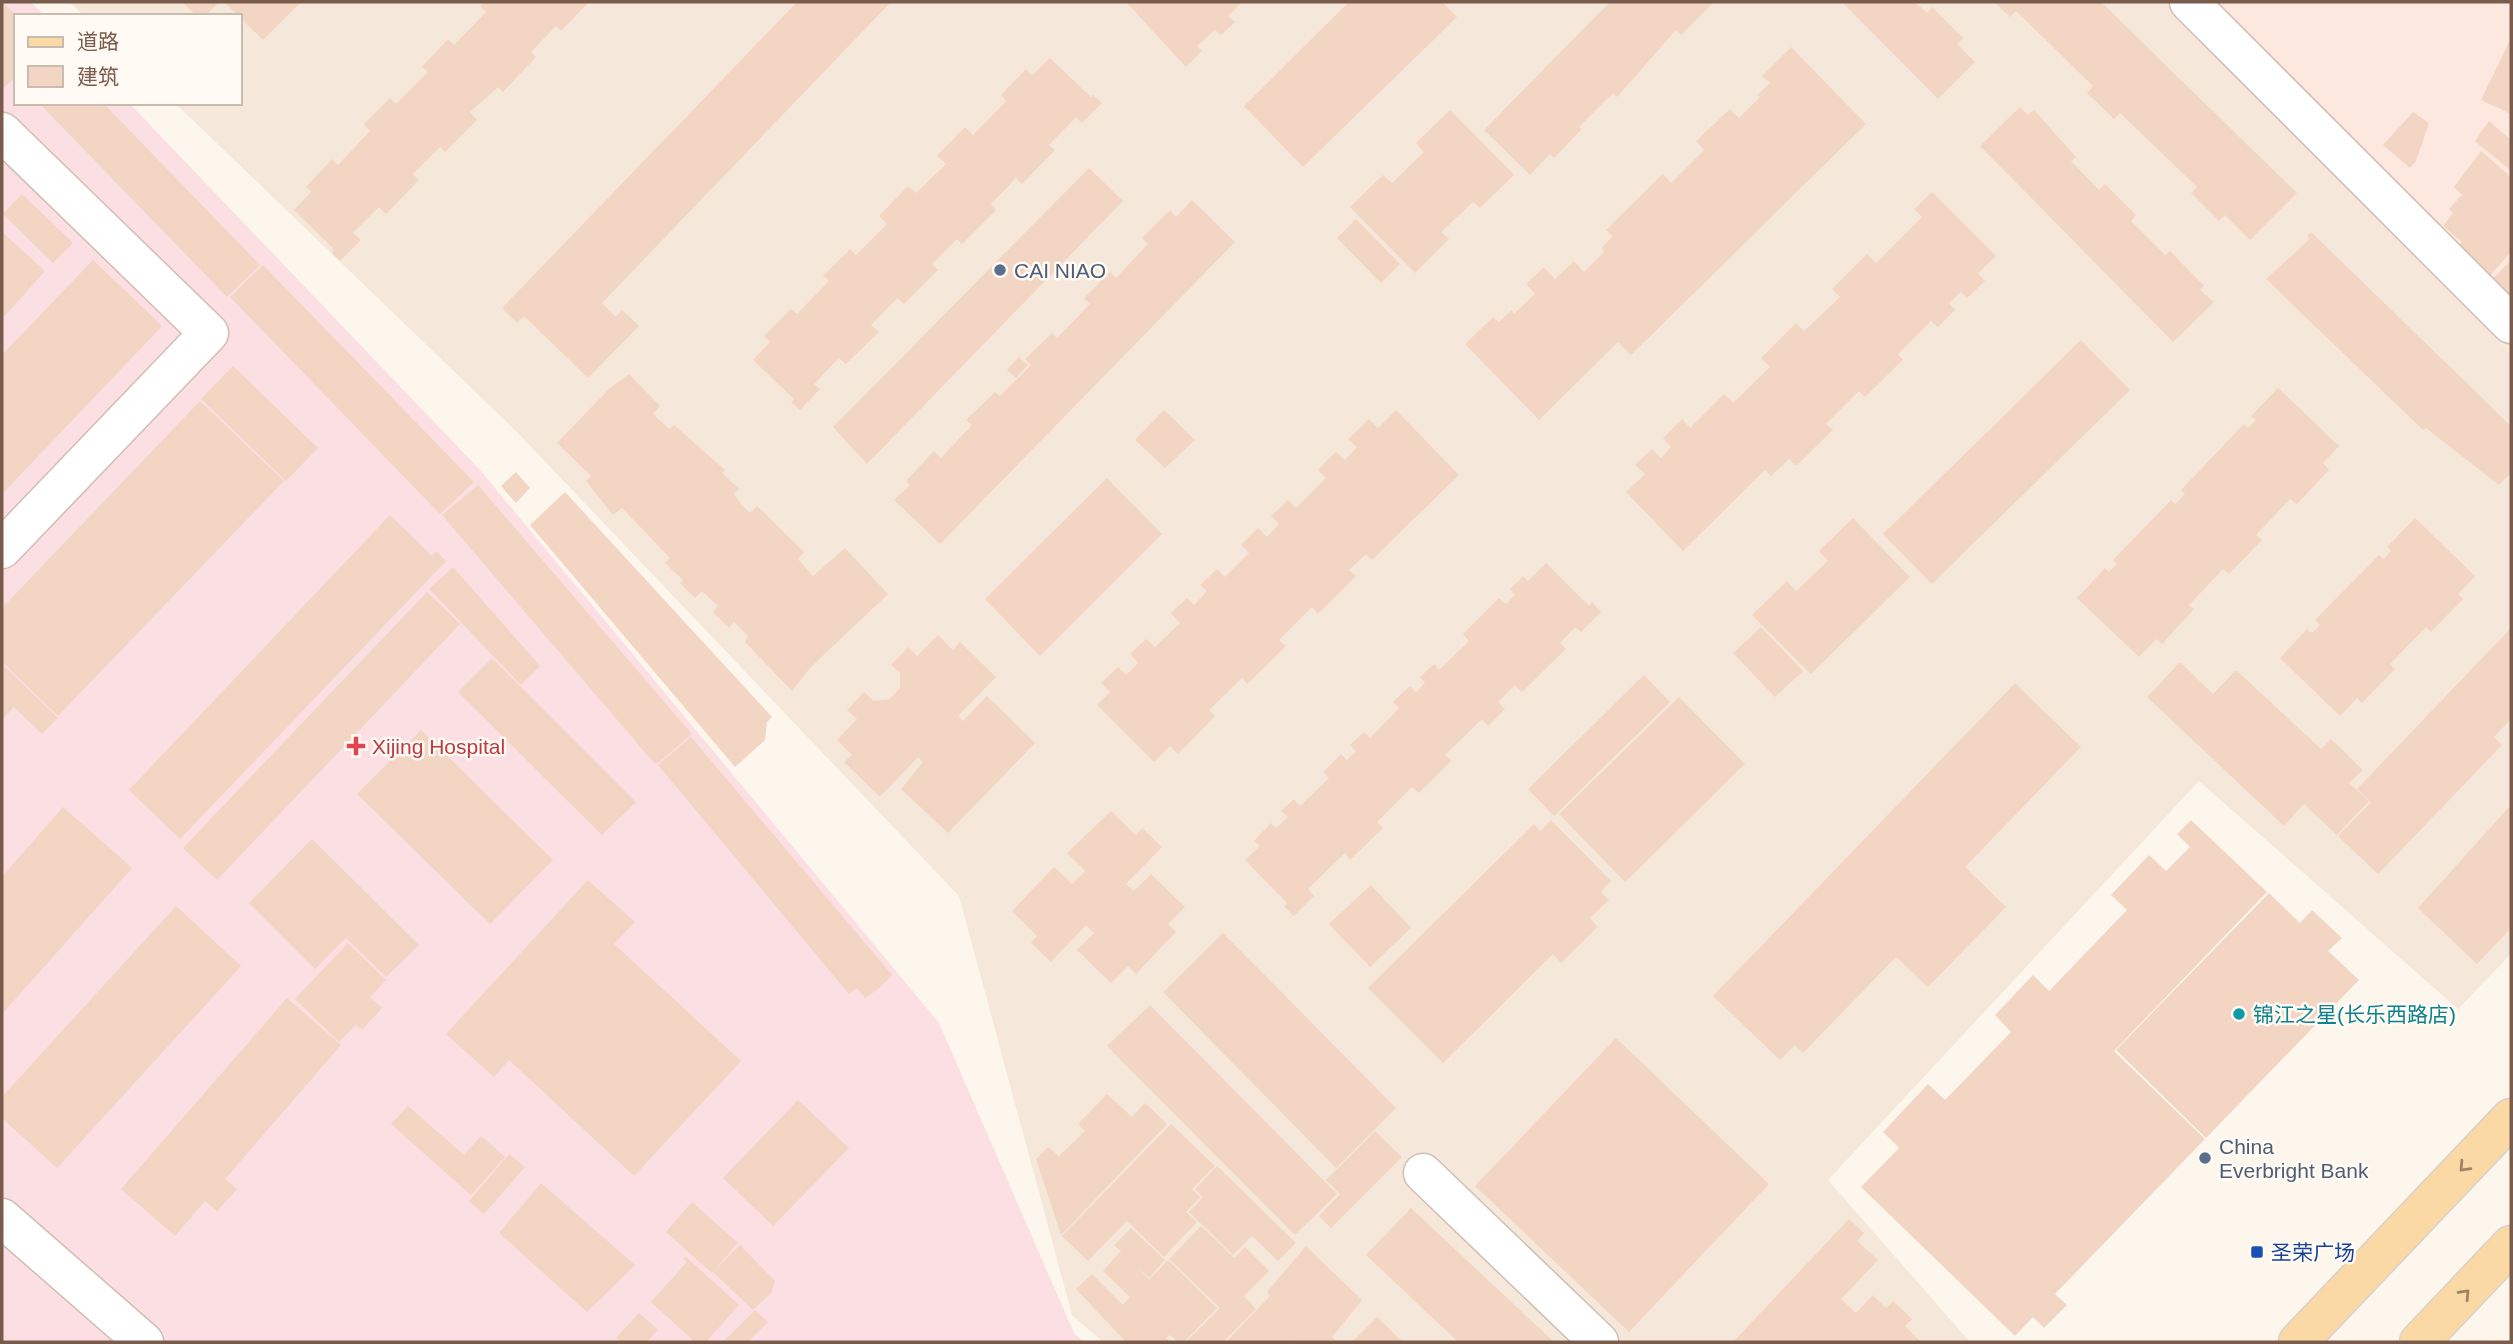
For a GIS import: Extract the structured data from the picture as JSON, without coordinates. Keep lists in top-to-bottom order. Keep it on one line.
{"places":{"other":["CAI NIAO","锦江之星(长乐西路店)","China Everbright Bank"],"health":["Xijing Hospital"],"transit":["圣荣广场"]},"legend":["道路","建筑"]}
